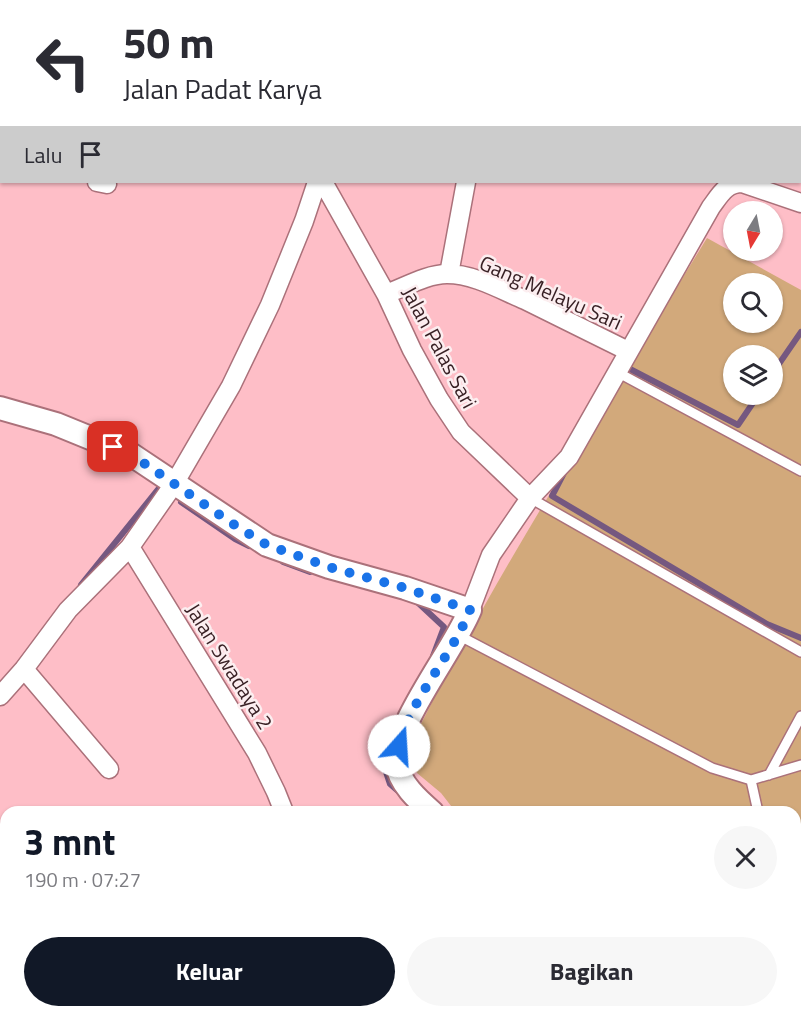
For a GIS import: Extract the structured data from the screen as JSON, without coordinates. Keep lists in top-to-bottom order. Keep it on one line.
{"streets":{"street":["Gang Melayu Sari","Jalan Palas Sari","Jalan Swadaya 2"]},"crossings":[["Gang Melayu Sari","Jalan Palas Sari"]],"north":"bottom","page":{"turn":["50 m","Jalan Padat Karya"],"then":"Lalu","heading":["3 mnt","190 m · 07:27"],"buttons":["Keluar","Bagikan"]}}
